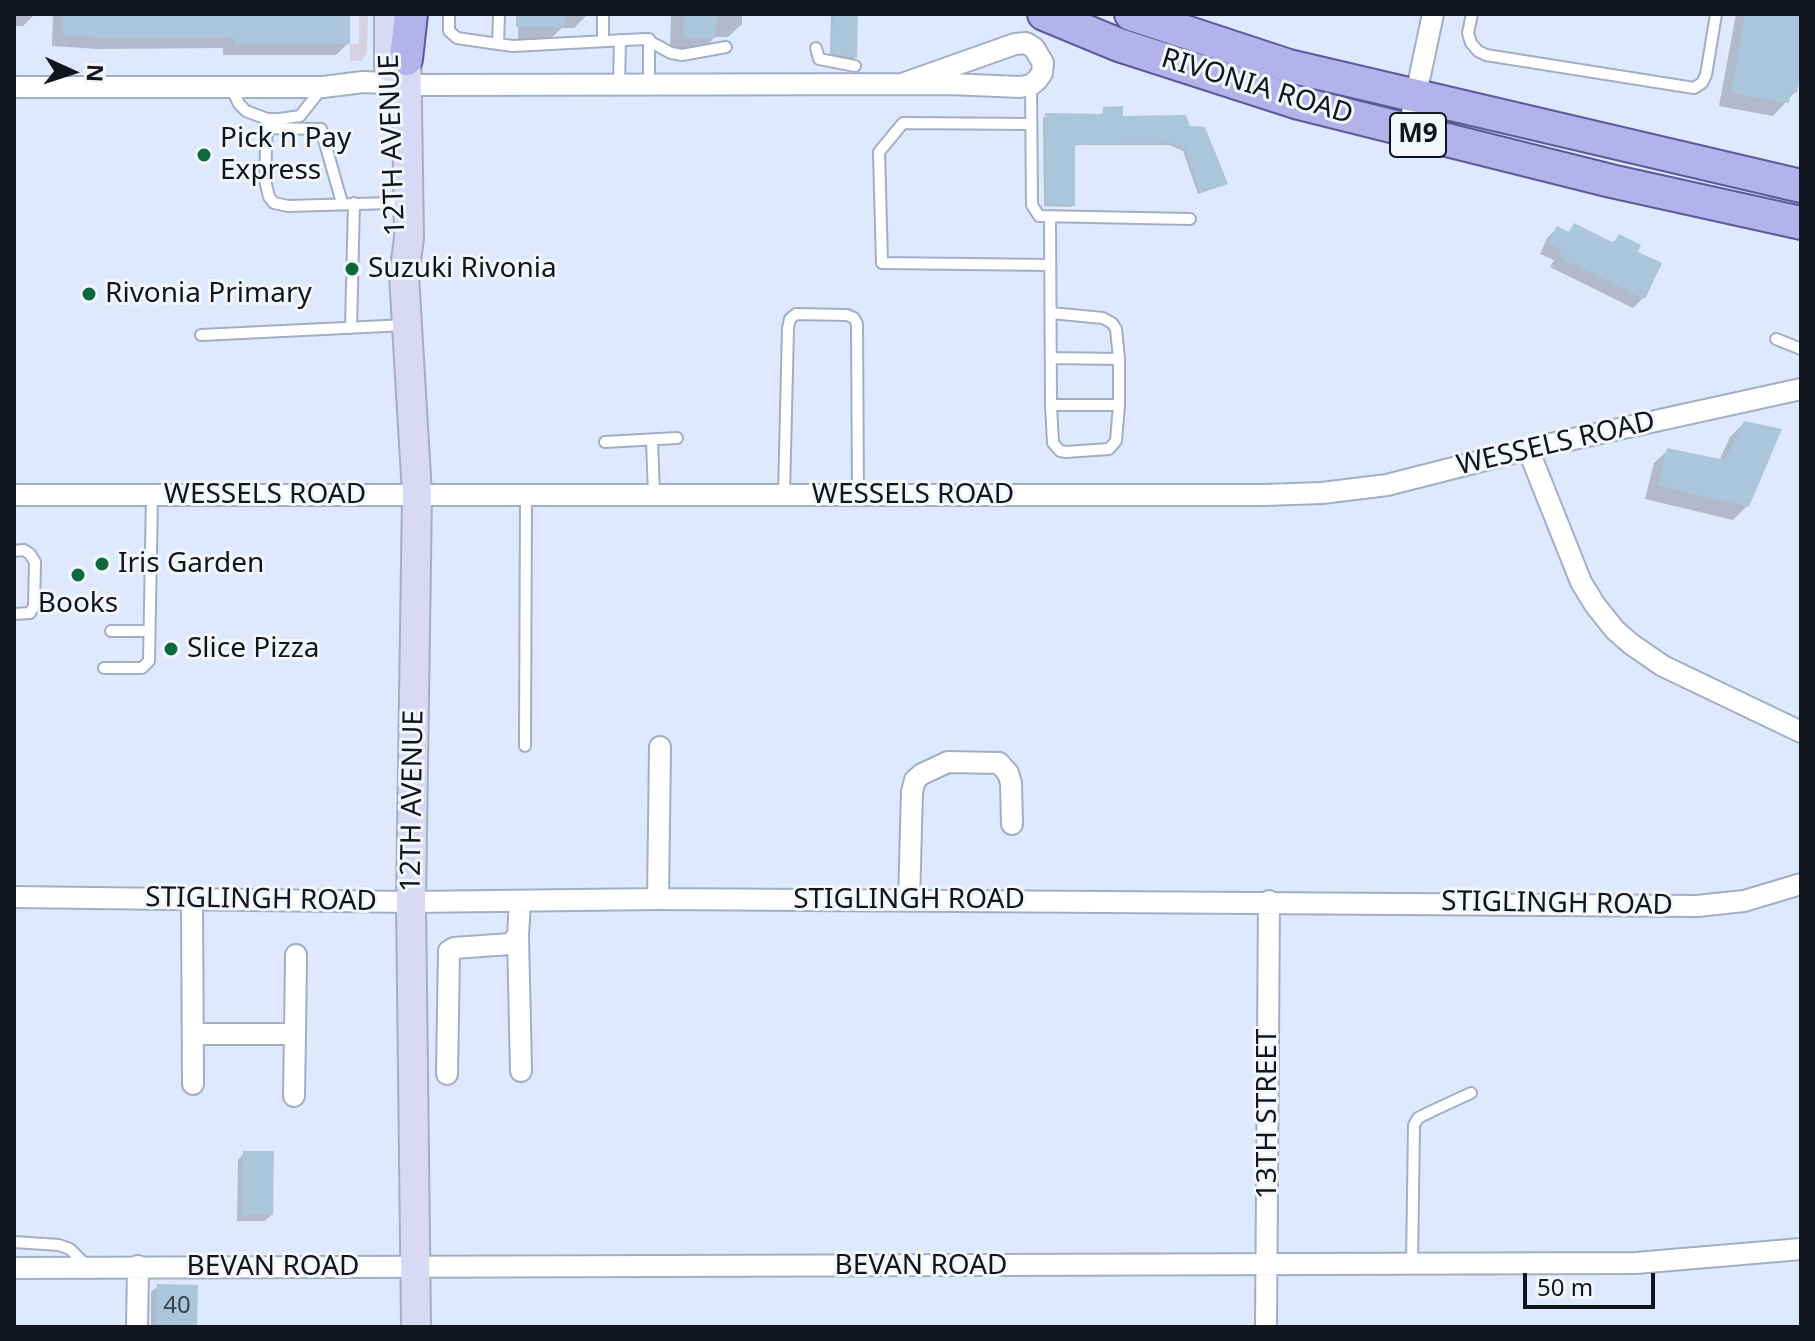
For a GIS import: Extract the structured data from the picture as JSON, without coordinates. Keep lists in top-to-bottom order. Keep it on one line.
{"streets":{"main road":["RIVONIA ROAD","M9","12TH AVENUE"],"street":["WESSELS ROAD","STIGLINGH ROAD","13TH STREET","BEVAN ROAD"]},"crossings":[["12TH AVENUE","WESSELS ROAD"],["12TH AVENUE","STIGLINGH ROAD"],["12TH AVENUE","BEVAN ROAD"],["STIGLINGH ROAD","13TH STREET"],["13TH STREET","BEVAN ROAD"]],"places":["Pick n Pay Express","Suzuki Rivonia","Rivonia Primary","Iris Garden","Books","Slice Pizza"],"house_numbers":["40"],"scale_bar":"50 m","north":"right"}
